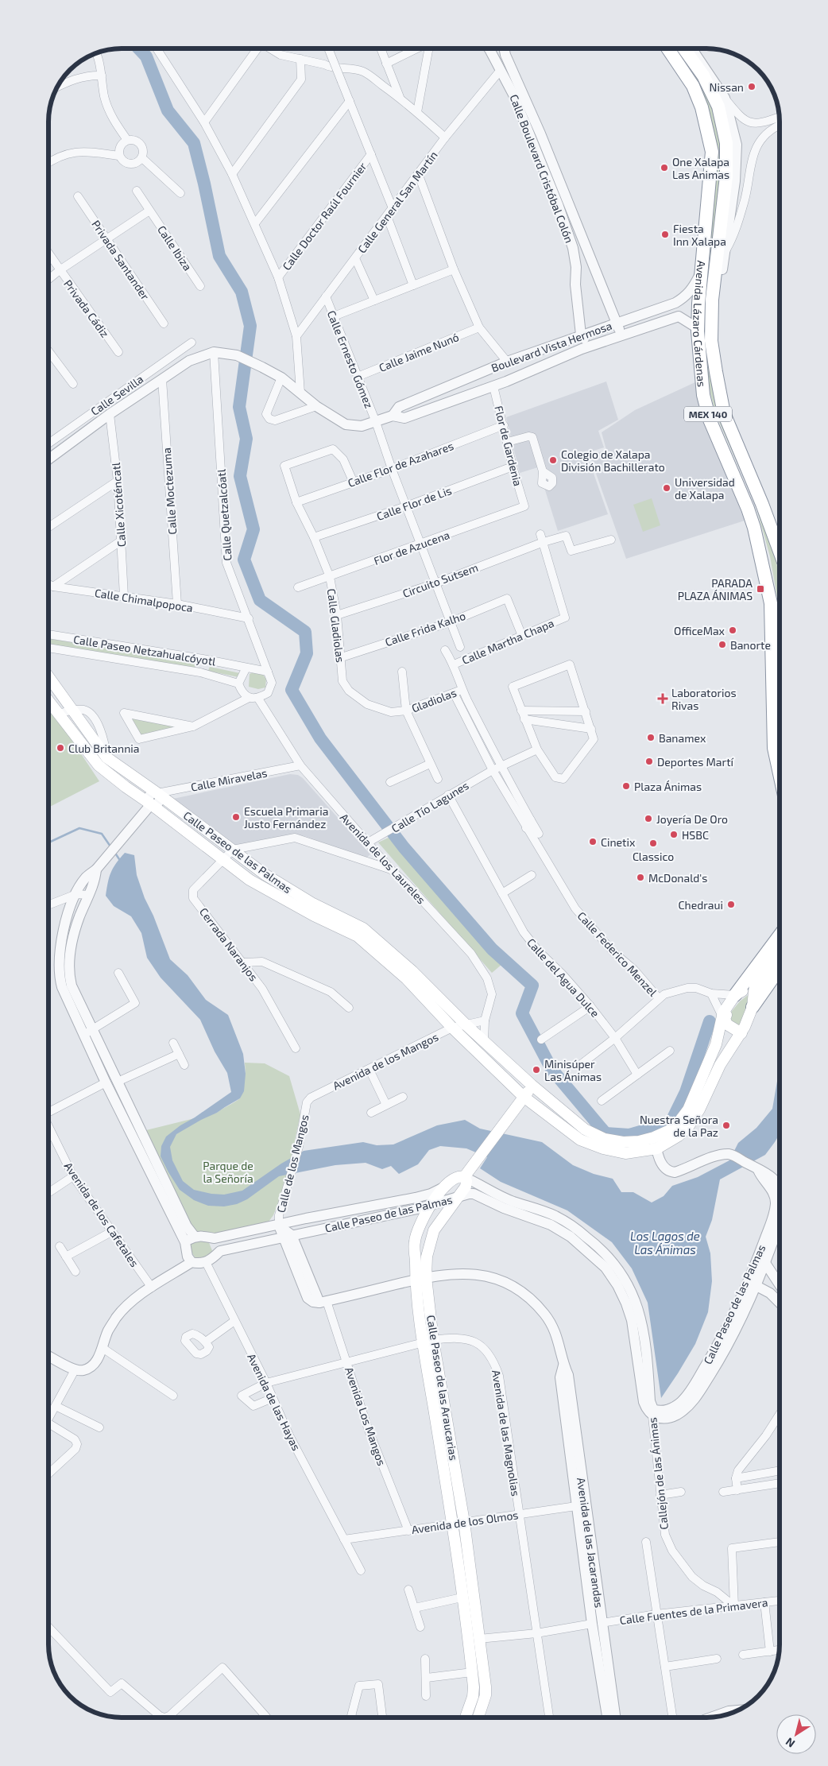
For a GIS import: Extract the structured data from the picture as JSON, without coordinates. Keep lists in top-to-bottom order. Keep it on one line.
{"streets":{"highway":["Avenida Lázaro Cárdenas","MEX 140"],"main road":["Calle Paseo de las Palmas","Calle Paseo de las Araucarias"],"street":["Calle Boulevard Cristóbal Colón","Calle General San Martín","Calle Doctor Raúl Fournier","Calle Ibiza","Privada Santander","Privada Cádiz","Boulevard Vista Hermosa","Calle Jaime Nunó","Calle Ernesto Gómez","Calle Sevilla","Flor de Gardenia","Calle Flor de Azahares","Calle Moctezuma","Calle Flor de Lis","Calle Xicoténcatl","Calle Quetzalcóatl","Flor de Azucena","Circuito Sutsem","Calle Chimalpopoca","Calle Gladiolas","Calle Frida Kalho","Calle Martha Chapa","Calle Paseo Netzahualcóyotl","Gladiolas","Calle Miravelas","Calle Tío Lagunes","Avenida de los Laureles","Cerrada Naranjos","Calle Federico Menzel","Calle del Agua Dulce","Avenida de los Mangos","Calle de los Mangos","Avenida de los Cafetales","Avenida de las Hayas","Avenida Los Mangos","Avenida de las Magnolias","Callejón de las Ánimas","Avenida de los Olmos","Avenida de las Jacarandas","Calle Fuentes de la Primavera"]},"crossings":[["Calle Boulevard Cristóbal Colón","Calle General San Martín"],["Calle Boulevard Cristóbal Colón","Boulevard Vista Hermosa"],["Calle General San Martín","Calle Ernesto Gómez"],["Avenida Lázaro Cárdenas","Boulevard Vista Hermosa"],["Boulevard Vista Hermosa","Calle Ernesto Gómez"],["Boulevard Vista Hermosa","Flor de Gardenia"],["Boulevard Vista Hermosa","Calle Quetzalcóatl"],["Calle Jaime Nunó","Calle Ernesto Gómez"],["Calle Ernesto Gómez","Calle Flor de Azahares"],["Calle Ernesto Gómez","Calle Flor de Lis"],["Calle Ernesto Gómez","Flor de Azucena"],["Calle Ernesto Gómez","Circuito Sutsem"],["Calle Ernesto Gómez","Calle Frida Kalho"],["Flor de Gardenia","Calle Flor de Azahares"],["Flor de Gardenia","Calle Flor de Lis"],["Flor de Gardenia","Flor de Azucena"],["Calle Flor de Azahares","Calle Gladiolas"],["Calle Moctezuma","Calle Chimalpopoca"],["Calle Flor de Lis","Calle Gladiolas"],["Calle Xicoténcatl","Calle Chimalpopoca"],["Calle Quetzalcóatl","Calle Chimalpopoca"],["Calle Quetzalcóatl","Calle Paseo Netzahualcóyotl"],["Calle Quetzalcóatl","Avenida de los Laureles"],["Flor de Azucena","Calle Gladiolas"],["Circuito Sutsem","Calle Gladiolas"],["Circuito Sutsem","Calle Martha Chapa"],["Calle Gladiolas","Calle Frida Kalho"],["Calle Gladiolas","Gladiolas"],["Calle Frida Kalho","Calle Martha Chapa"],["Calle Martha Chapa","Gladiolas"],["Calle Paseo Netzahualcóyotl","Avenida de los Laureles"],["Gladiolas","Calle Federico Menzel"],["Calle Miravelas","Calle Paseo de las Palmas"],["Calle Miravelas","Avenida de los Laureles"],["Calle Tío Lagunes","Avenida de los Laureles"],["Calle Tío Lagunes","Calle Federico Menzel"],["Calle Tío Lagunes","Calle del Agua Dulce"],["Calle Paseo de las Palmas","Avenida de los Laureles"],["Calle Paseo de las Palmas","Cerrada Naranjos"],["Calle Paseo de las Palmas","Avenida de los Mangos"],["Calle Paseo de las Palmas","Calle de los Mangos"],["Calle Paseo de las Palmas","Calle Paseo de las Araucarias"],["Calle Paseo de las Palmas","Avenida de las Hayas"],["Calle Paseo de las Palmas","Callejón de las Ánimas"],["Avenida de los Mangos","Calle de los Mangos"],["Calle Paseo de las Araucarias","Avenida de las Magnolias"],["Calle Paseo de las Araucarias","Avenida de los Olmos"],["Calle Paseo de las Araucarias","Avenida de las Jacarandas"],["Calle Paseo de las Araucarias","Calle Fuentes de la Primavera"],["Avenida de las Hayas","Avenida de las Magnolias"],["Avenida de las Hayas","Avenida de los Olmos"],["Avenida Los Mangos","Avenida de las Magnolias"],["Avenida Los Mangos","Avenida de los Olmos"],["Avenida Los Mangos","Avenida de las Jacarandas"],["Avenida de las Magnolias","Avenida de los Olmos"],["Avenida de las Magnolias","Calle Fuentes de la Primavera"],["Callejón de las Ánimas","Calle Fuentes de la Primavera"],["Avenida de los Olmos","Avenida de las Jacarandas"],["Avenida de las Jacarandas","Calle Fuentes de la Primavera"]],"water":["Los Lagos de Las Ánimas"],"parks":["Parque de la Señoría"],"places":{"other":["Nissan","One Xalapa Las Animas","Fiesta Inn Xalapa","Colegio de Xalapa División Bachillerato","Universidad de Xalapa","OfficeMax","Banorte","Banamex","Club Britannia","Deportes Martí","Plaza Ánimas","Escuela Primaria Justo Fernández","Joyería De Oro","HSBC","Cinetix","Classico","McDonald's","Chedraui","Minisúper Las Ánimas","Nuestra Señora de la Paz"],"transit":["PARADA PLAZA ÁNIMAS"],"health":["Laboratorios Rivas"]},"north":"bottom left"}
